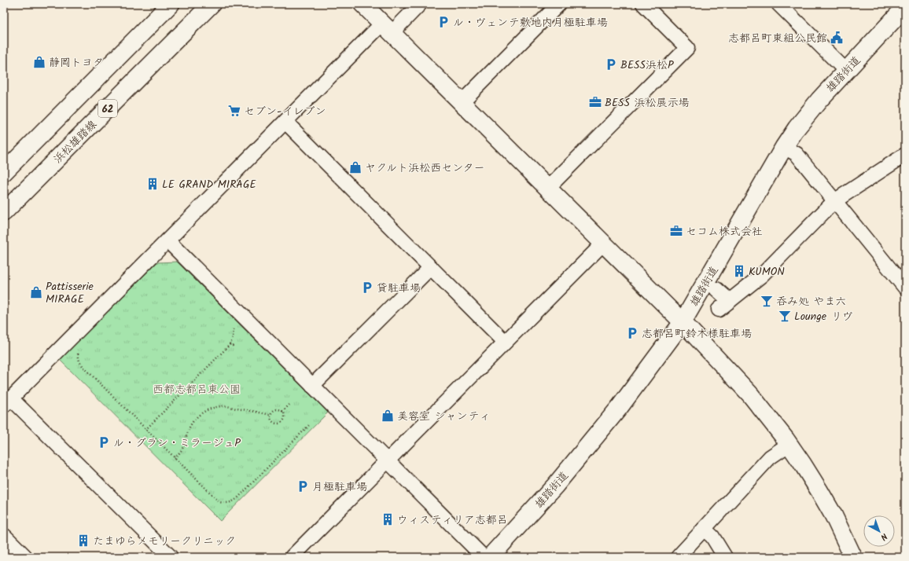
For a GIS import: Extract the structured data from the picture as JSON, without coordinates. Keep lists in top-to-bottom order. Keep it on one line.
{"streets":{"street":["雄踏街道","62","浜松雄踏線"]},"parks":["西都志都呂東公園"],"places":{"parking":["ル・ヴェンテ敷地内月極駐車場","BESS浜松P","貸駐車場","志都呂町鈴木様駐車場","ル・グラン・ミラージュP","月極駐車場"],"public building":["志都呂町東組公民館"],"shop":["静岡トヨタ","ヤクルト浜松西センター","Pattisserie MIRAGE","美容室 シャンティ"],"office":["BESS 浜松展示場","セコム株式会社"],"supermarket":["セブン-イレブン"],"building":["LE GRAND MIRAGE","KUMON","ウィスティリア志都呂","たまゆらメモリークリニック"],"bar":["呑み処 やま六","Lounge リヴ"]},"north":"bottom right"}
